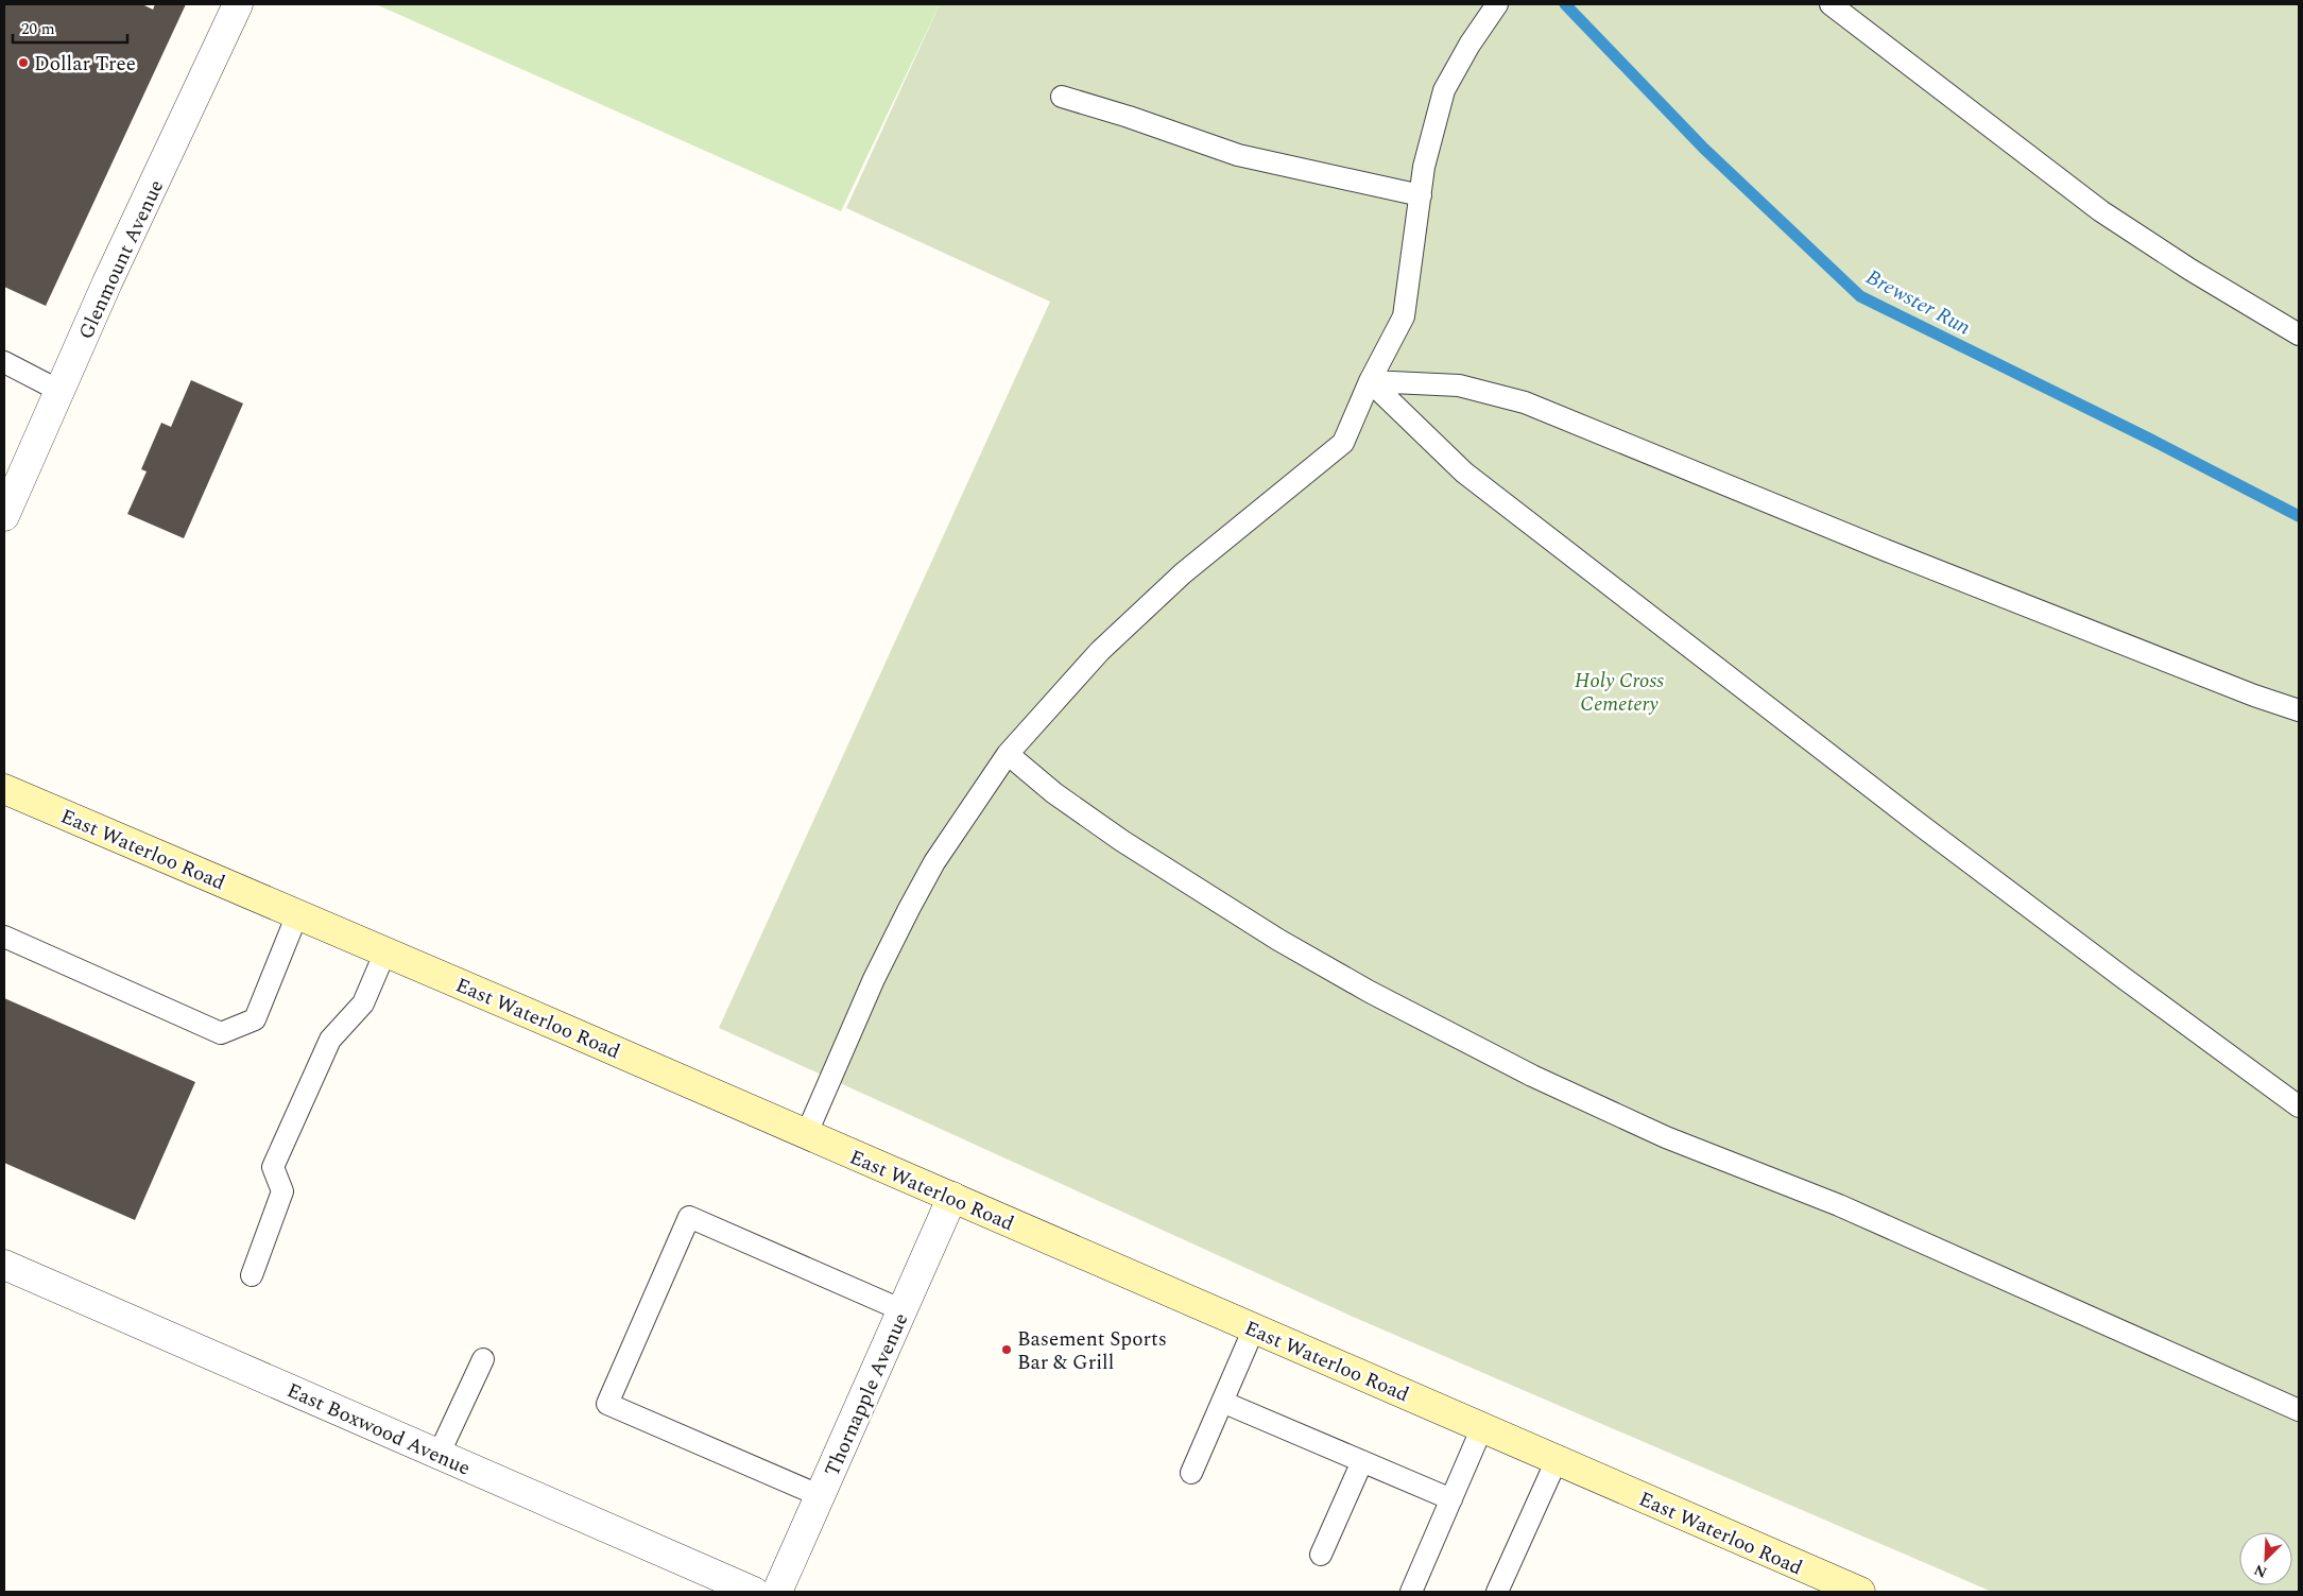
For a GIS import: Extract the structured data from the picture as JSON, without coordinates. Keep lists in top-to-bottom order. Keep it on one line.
{"streets":{"main road":["East Waterloo Road"],"street":["Glenmount Avenue","Thornapple Avenue","East Boxwood Avenue"]},"crossings":[["East Waterloo Road","Thornapple Avenue"]],"water":["Brewster Run"],"parks":["Holy Cross Cemetery"],"places":["Dollar Tree","Basement Sports Bar & Grill"],"scale_bar":"20 m","north":"bottom left"}
